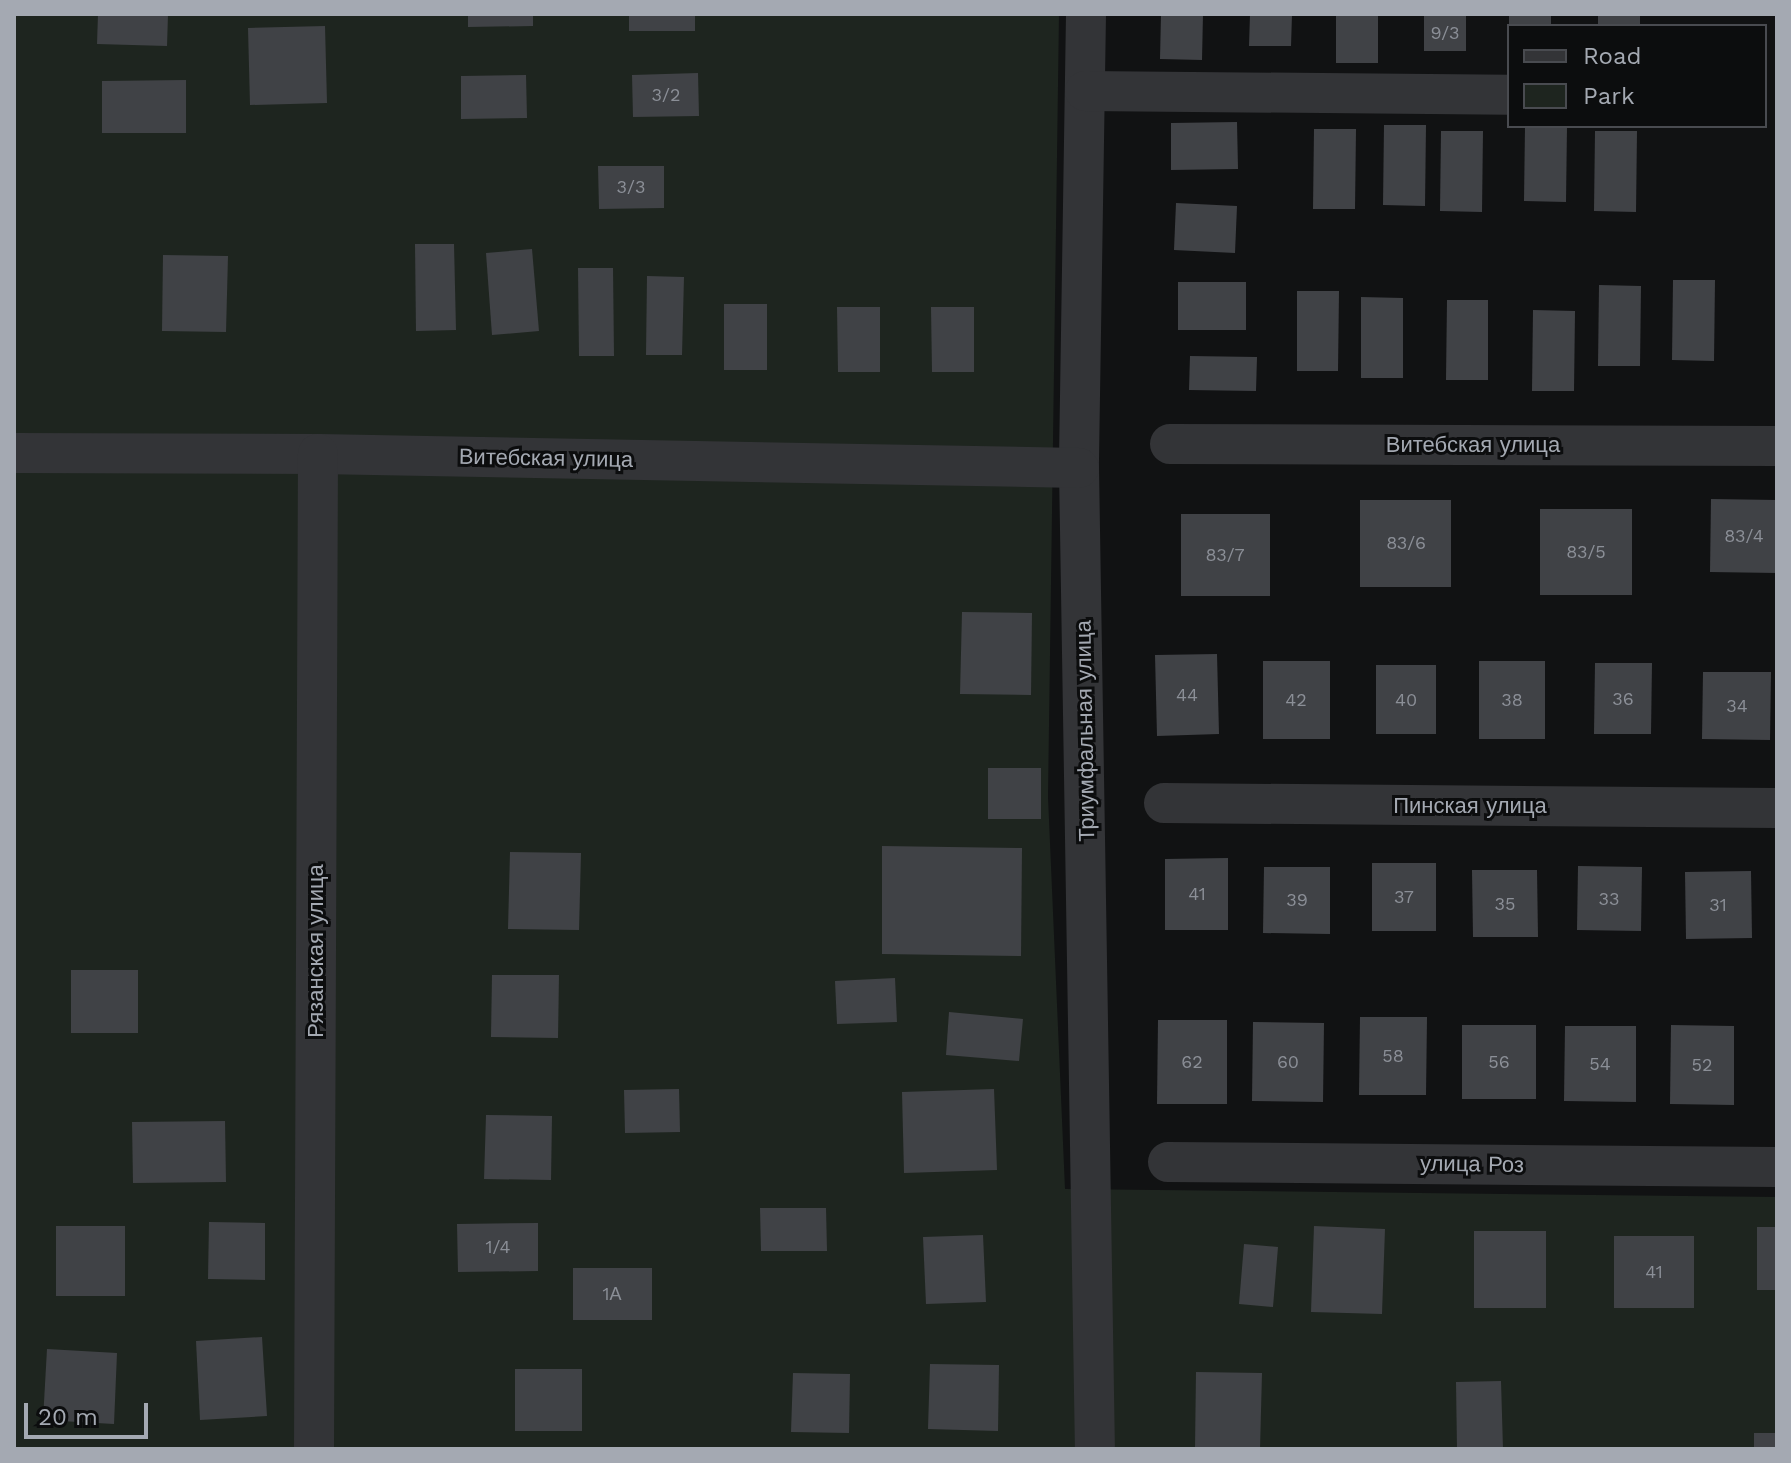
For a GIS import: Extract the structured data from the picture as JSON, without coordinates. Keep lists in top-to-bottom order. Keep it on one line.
{"streets":{"street":["Витебская улица","Триумфальная улица","Пинская улица","Рязанская улица","улица Роз"]},"crossings":[["Витебская улица","Триумфальная улица"],["Витебская улица","Рязанская улица"]],"house_numbers":["9/3","3/2","3/3","83/4","83/6","83/5","83/7","44","36","42","40","38","34","41","37","33","39","35","31","58","62","60","56","54","52","1/4","41","1А"],"legend":["Road","Park"],"scale_bar":"20 m"}
